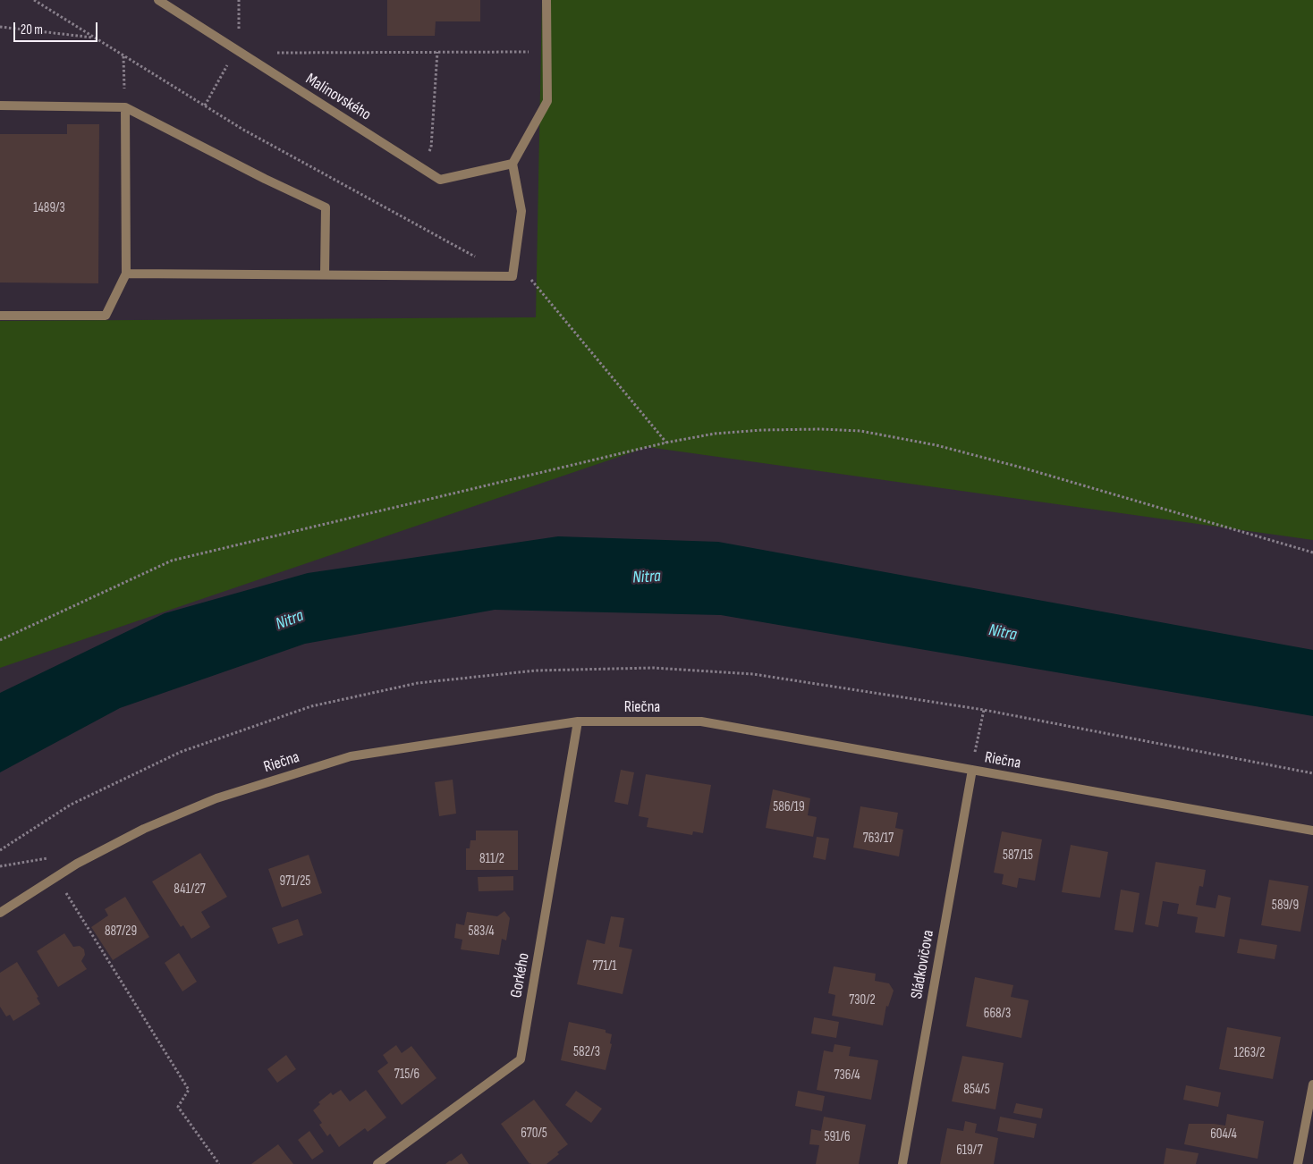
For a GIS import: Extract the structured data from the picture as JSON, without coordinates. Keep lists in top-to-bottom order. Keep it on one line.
{"streets":{"street":["Malinovského","Riečna","Sládkovičova","Gorkého"]},"crossings":[["Riečna","Sládkovičova"],["Riečna","Gorkého"]],"water":["Nitra"],"house_numbers":["1489/3","586/19","763/17","587/15","811/2","971/25","841/27","589/9","887/29","583/4","771/1","730/2","668/3","582/3","1263/2","715/6","736/4","854/5","670/5","604/4","591/6","619/7"],"scale_bar":"20 m"}
